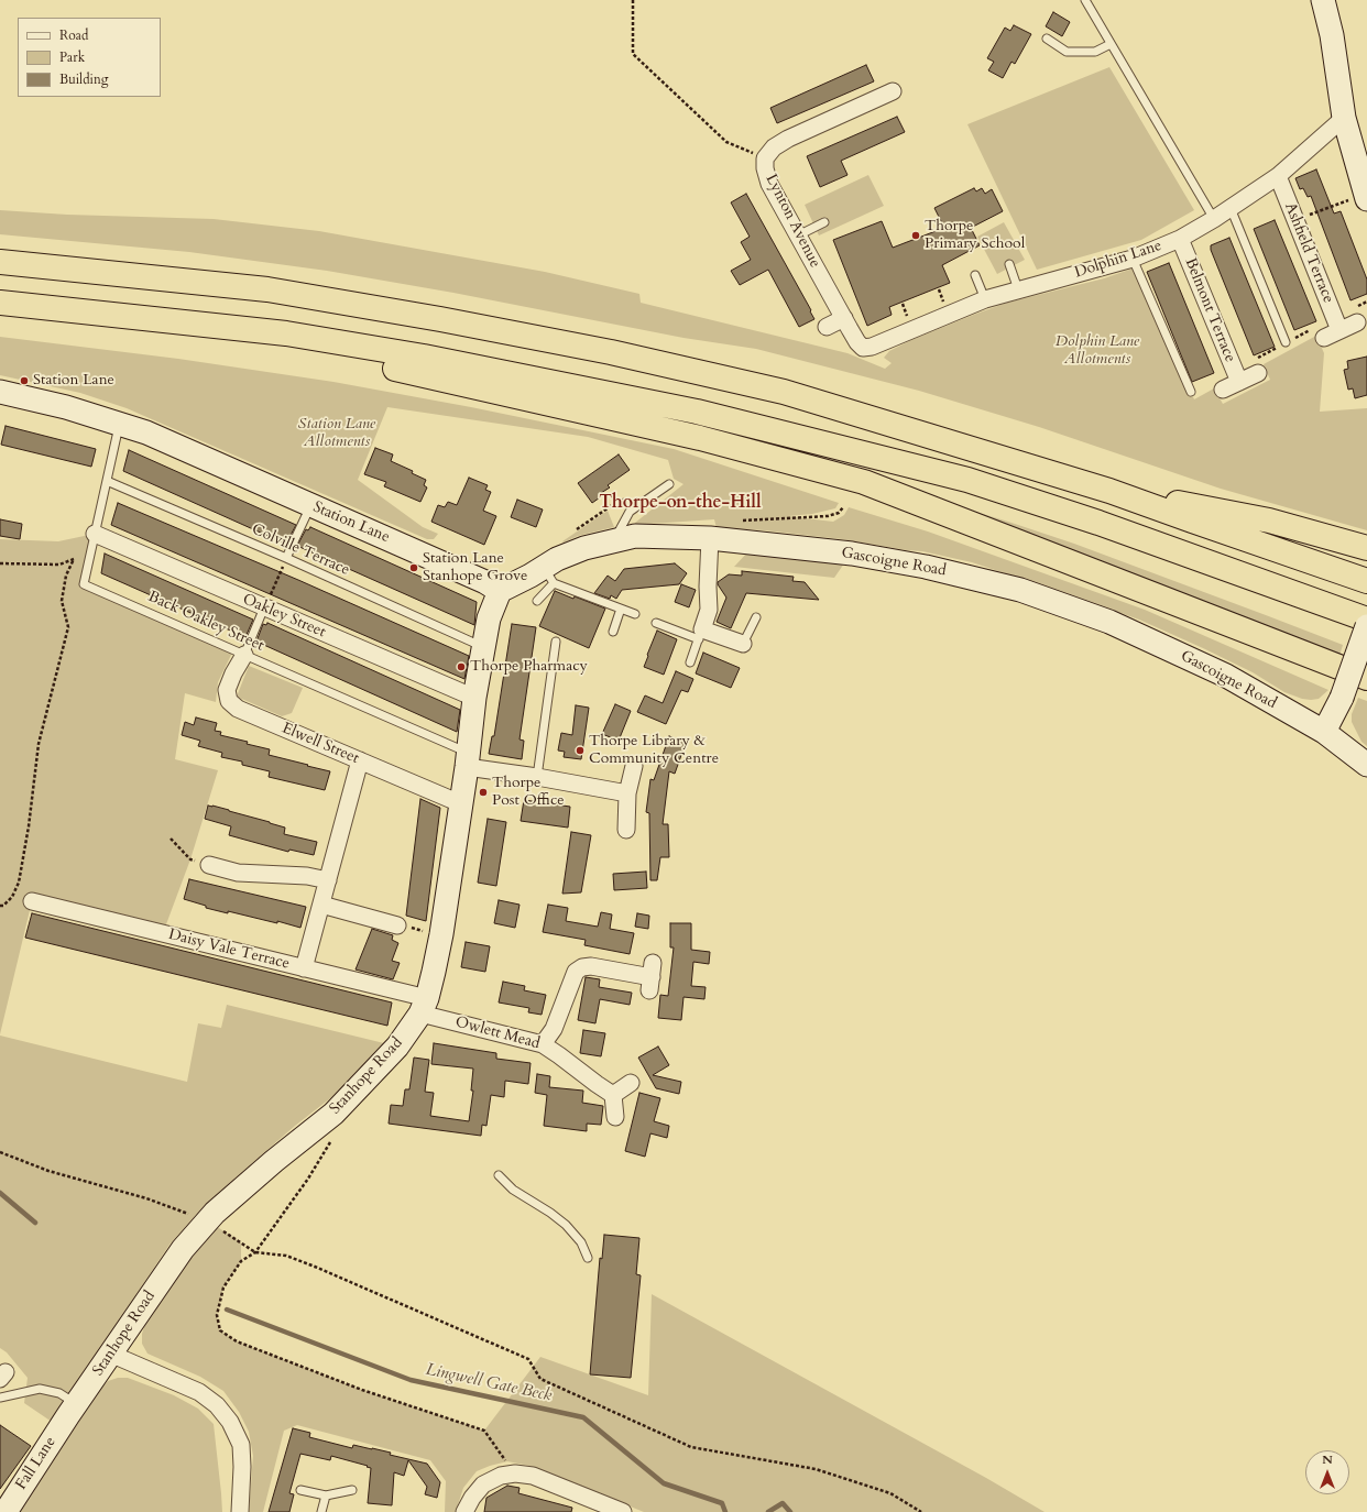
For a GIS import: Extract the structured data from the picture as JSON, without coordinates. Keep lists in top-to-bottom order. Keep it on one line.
{"streets":{"street":["Lynton Avenue","Ashfield Terrace","Dolphin Lane","Belmont Terrace","Station Lane","Gascoigne Road","Oakley Street","Elwell Street","Daisy Vale Terrace","Owlett Mead","Stanhope Road","Fall Lane"],"lane":["Colville Terrace","Back Oakley Street"]},"crossings":[["Lynton Avenue","Dolphin Lane"],["Ashfield Terrace","Dolphin Lane"],["Dolphin Lane","Belmont Terrace"],["Station Lane","Gascoigne Road"],["Station Lane","Back Oakley Street"],["Colville Terrace","Back Oakley Street"],["Colville Terrace","Stanhope Road"],["Oakley Street","Back Oakley Street"],["Oakley Street","Stanhope Road"],["Back Oakley Street","Elwell Street"],["Back Oakley Street","Stanhope Road"],["Elwell Street","Stanhope Road"],["Daisy Vale Terrace","Owlett Mead"],["Daisy Vale Terrace","Stanhope Road"],["Owlett Mead","Stanhope Road"],["Stanhope Road","Fall Lane"]],"districts":["Thorpe-on-the-Hill"],"water":["Lingwell Gate Beck"],"parks":["Dolphin Lane Allotments","Station Lane Allotments"],"places":["Thorpe Primary School","Station Lane","Station Lane Stanhope Grove","Thorpe Pharmacy","Thorpe Library & Community Centre","Thorpe Post Office"],"legend":["Road","Park","Building"],"north":"top"}
